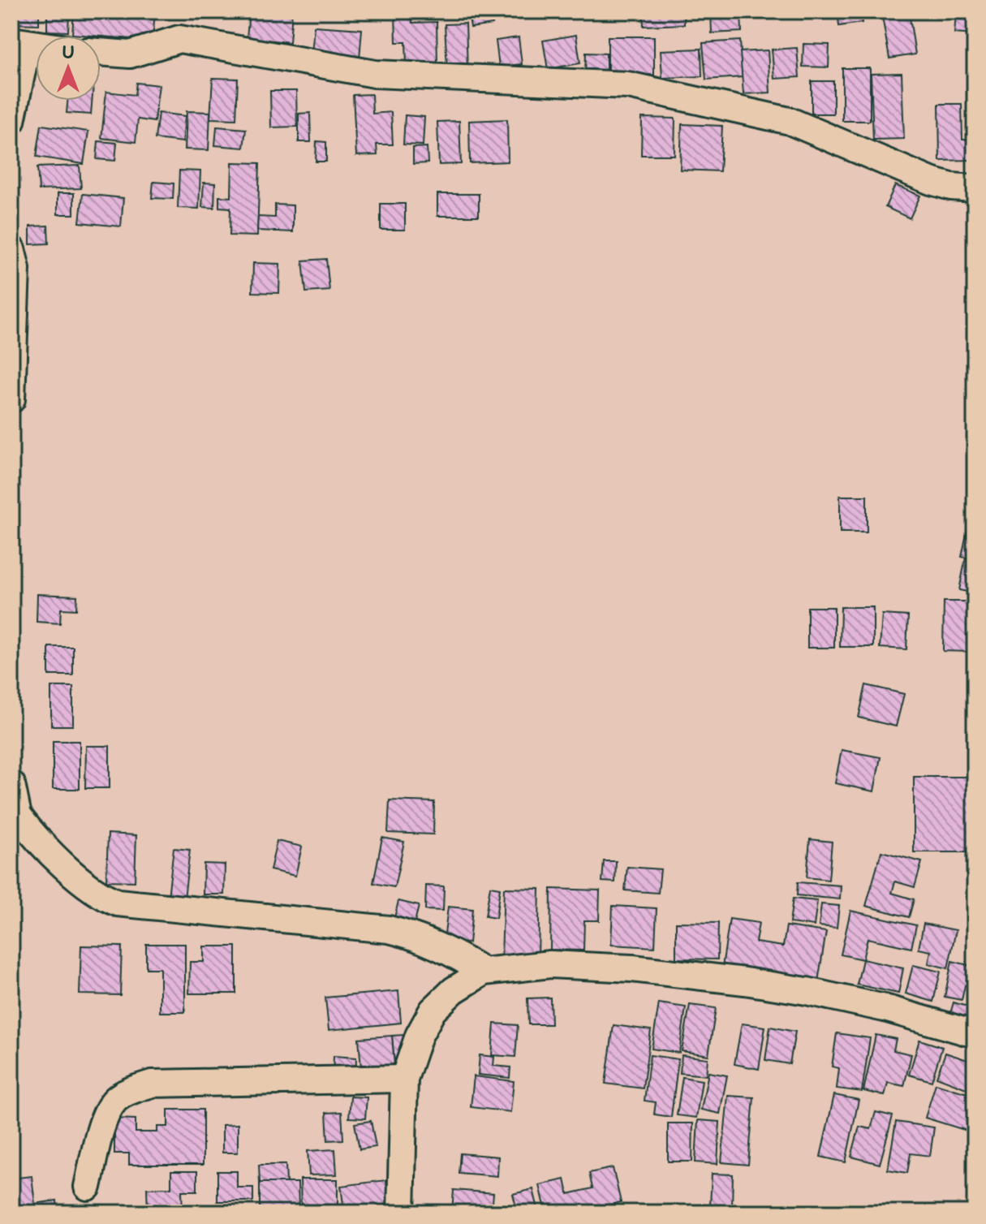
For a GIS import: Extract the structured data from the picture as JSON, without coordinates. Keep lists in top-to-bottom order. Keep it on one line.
{"north":"top"}
